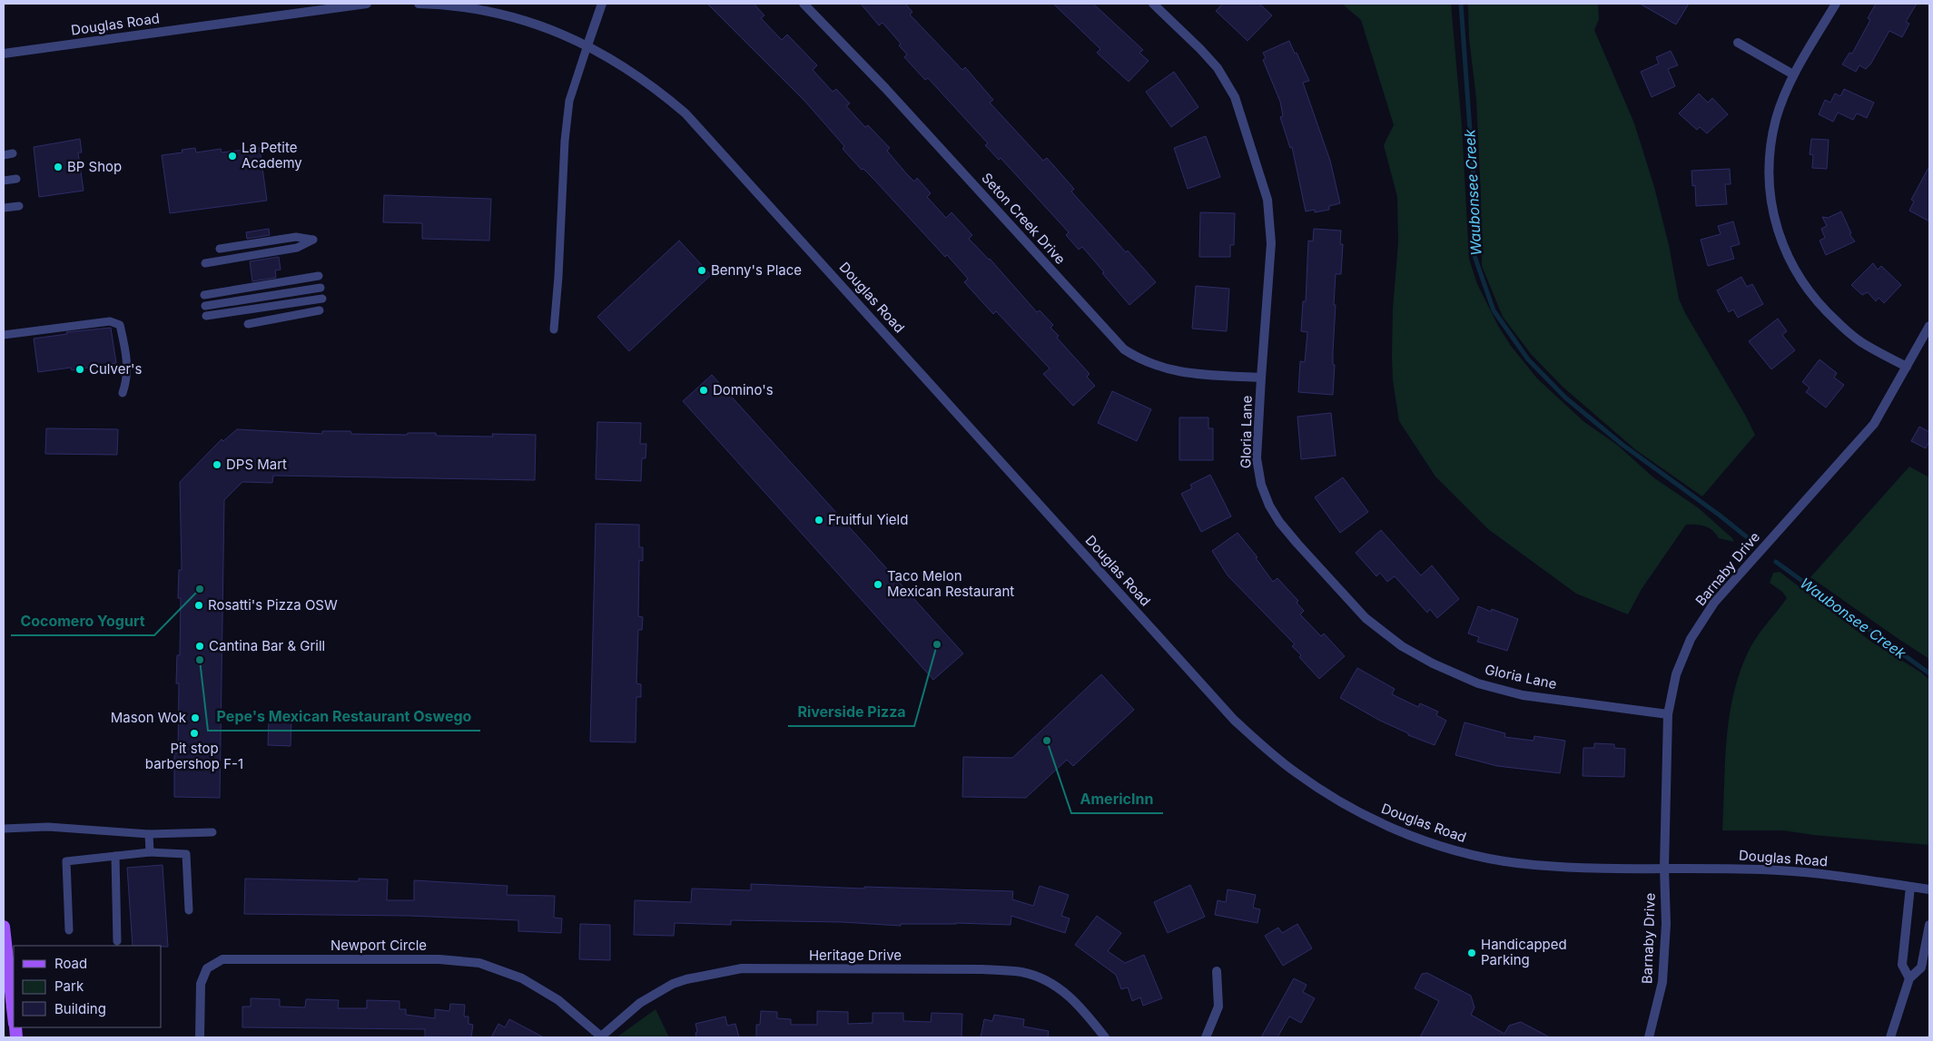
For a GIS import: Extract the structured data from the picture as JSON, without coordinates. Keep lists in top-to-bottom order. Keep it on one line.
{"streets":{"street":["Douglas Road","Seton Creek Drive","Gloria Lane","Barnaby Drive","Newport Circle","Heritage Drive"]},"crossings":[["Douglas Road","Barnaby Drive"],["Seton Creek Drive","Gloria Lane"],["Gloria Lane","Barnaby Drive"],["Newport Circle","Heritage Drive"]],"water":["Waubonsee Creek"],"places":["La Petite Academy","BP Shop","Benny's Place","Culver's","Domino's","DPS Mart","Fruitful Yield","Taco Melon Mexican Restaurant","Cocomero Yogurt","Rosatti's Pizza OSW","Riverside Pizza","Cantina Bar & Grill","Pepe's Mexican Restaurant Oswego","Mason Wok","Pit stop barbershop F-1","AmericInn","Handicapped Parking"],"legend":["Road","Park","Building"]}
